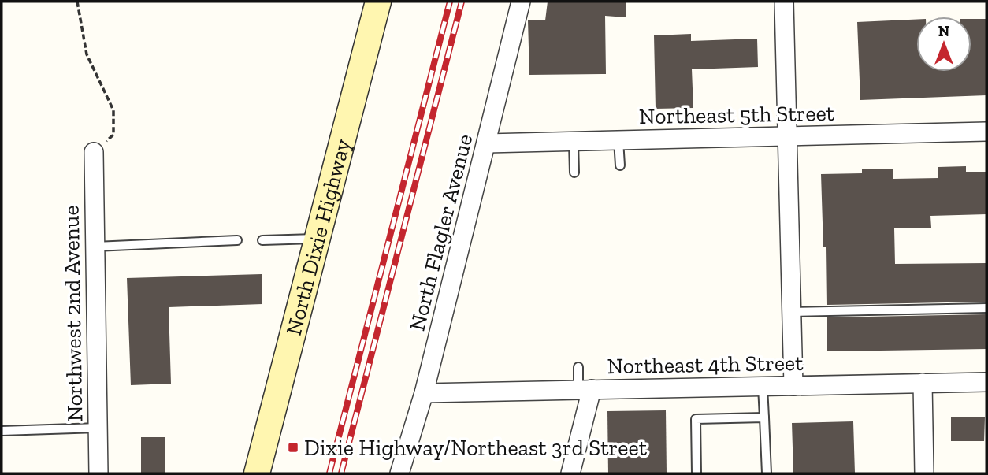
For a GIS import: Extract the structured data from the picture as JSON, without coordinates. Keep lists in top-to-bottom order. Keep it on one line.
{"streets":{"main road":["North Dixie Highway"],"street":["Northeast 5th Street","North Flagler Avenue","Northwest 2nd Avenue","Northeast 4th Street"]},"crossings":[["Northeast 5th Street","North Flagler Avenue"],["North Flagler Avenue","Northeast 4th Street"]],"places":{"transit":["Dixie Highway/Northeast 3rd Street"]},"north":"top"}
